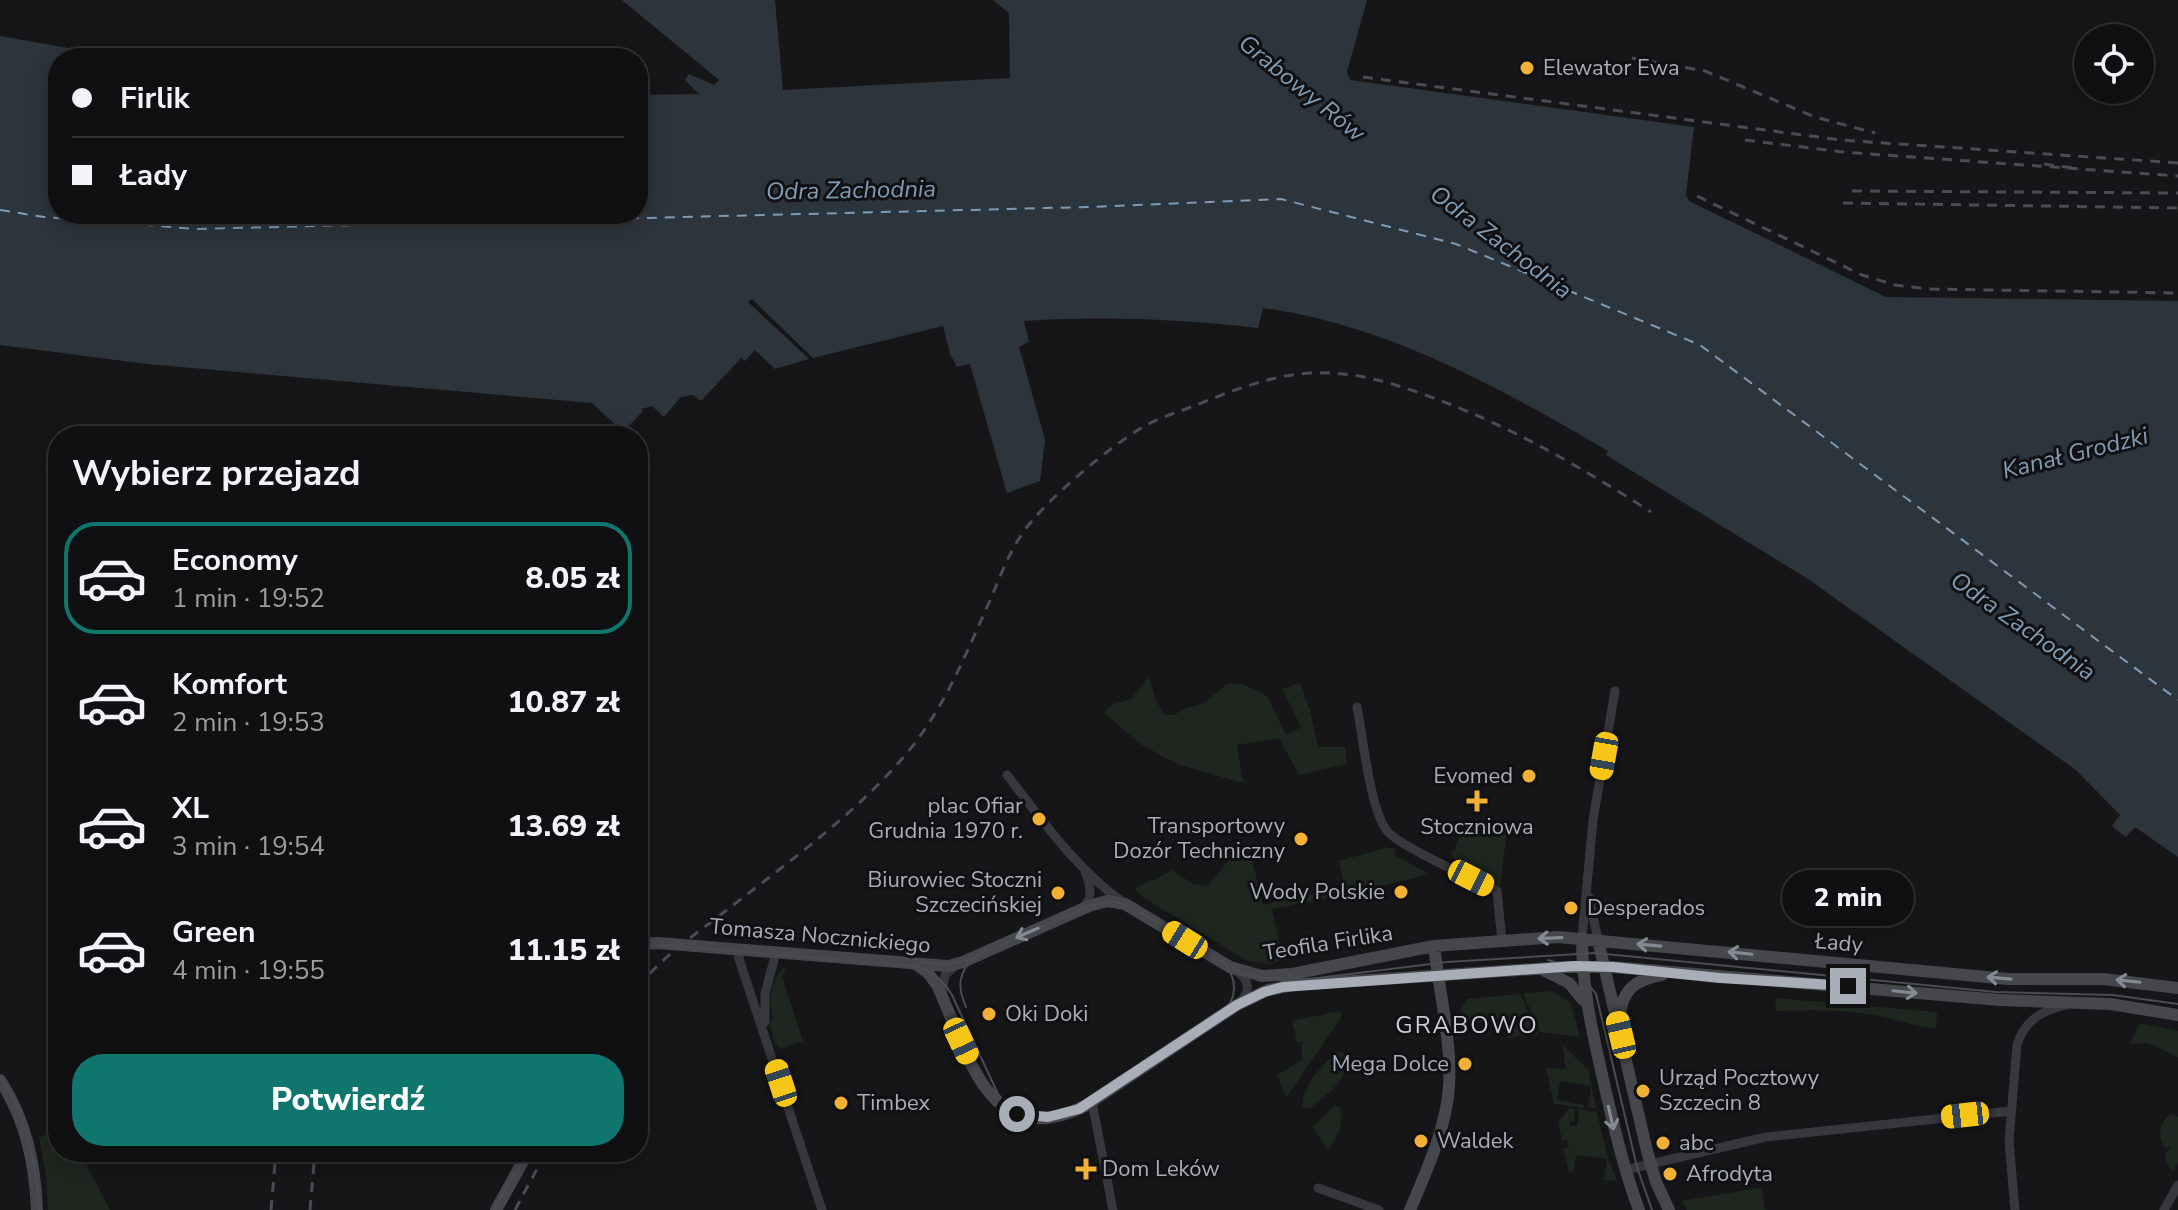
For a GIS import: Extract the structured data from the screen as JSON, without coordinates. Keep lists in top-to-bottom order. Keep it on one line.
{"streets":{"street":["Tomasza Nocznickiego","Teofila Firlika","Łady"]},"crossings":[["Tomasza Nocznickiego","Teofila Firlika"],["Teofila Firlika","Łady"]],"districts":["GRABOWO"],"water":["Grabowy Rów","Odra Zachodnia","Kanał Grodzki"],"places":{"other":["Elewator Ewa","Evomed","plac Ofiar Grudnia 1970 r.","Transportowy Dozór Techniczny","Wody Polskie","Biurowiec Stoczni Szczecińskiej","Desperados","Oki Doki","Mega Dolce","Urząd Pocztowy Szczecin 8","Timbex","Waldek","abc","Afrodyta"],"health":["Stoczniowa","Dom Leków"]},"page":{"banner":["Firlik","Łady"],"heading":"Wybierz przejazd","list":[{"name":"Economy","note":"1 min · 19:52","value":"8.05 zł"},{"name":"Komfort","note":"2 min · 19:53","value":"10.87 zł"},{"name":"XL","note":"3 min · 19:54","value":"13.69 zł"},{"name":"Green","note":"4 min · 19:55","value":"11.15 zł"}],"bubble":"2 min","buttons":"Potwierdź"}}
